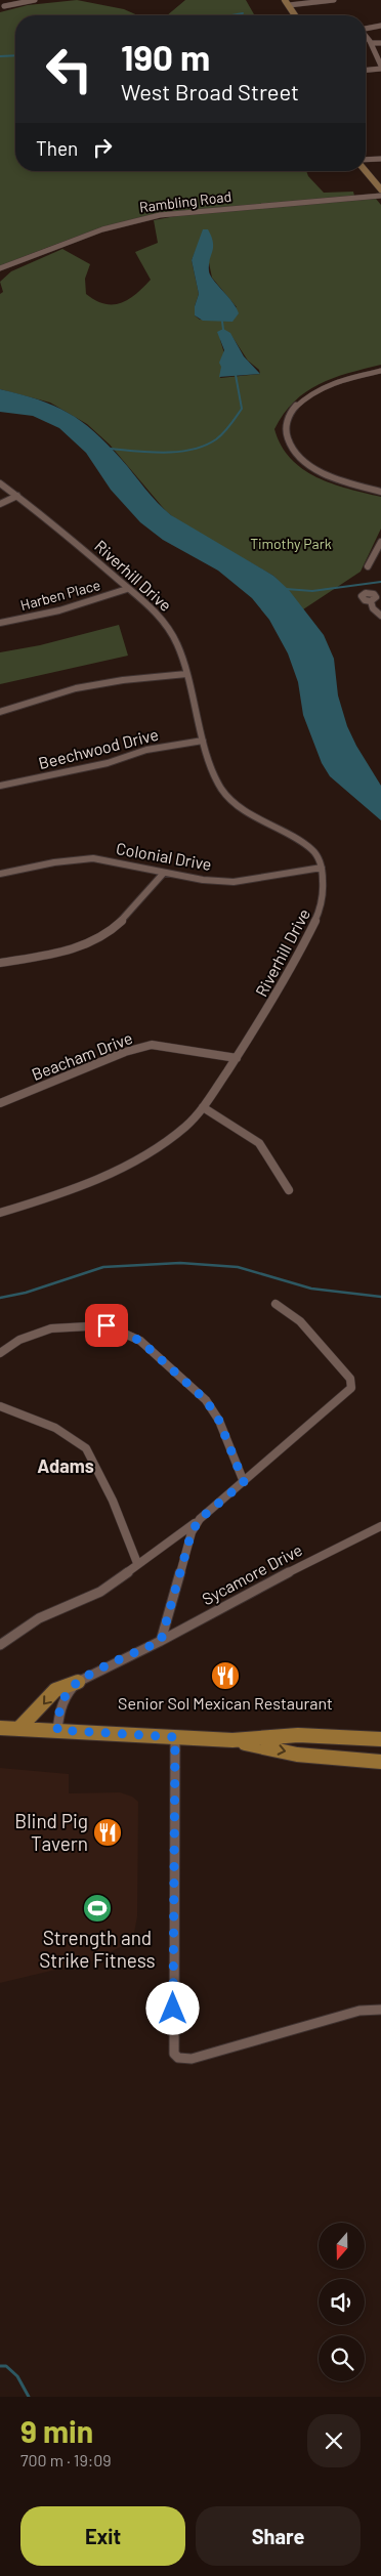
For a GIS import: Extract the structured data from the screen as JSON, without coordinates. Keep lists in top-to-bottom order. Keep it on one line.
{"streets":{"street":["Rambling Road","Riverhill Drive","Harben Place","Beechwood Drive","Colonial Drive","Beacham Drive","Sycamore Drive"]},"crossings":[["Riverhill Drive","Harben Place"],["Riverhill Drive","Beechwood Drive"],["Riverhill Drive","Colonial Drive"],["Riverhill Drive","Beacham Drive"]],"districts":["Adams"],"parks":["Timothy Park"],"places":{"restaurant":["Senior Sol Mexican Restaurant","Blind Pig Tavern"],"sports":["Strength and Strike Fitness"]},"north":"bottom","page":{"turn":["190 m","West Broad Street"],"then":"Then","heading":["9 min","700 m · 19:09"],"buttons":["Exit","Share"]}}
